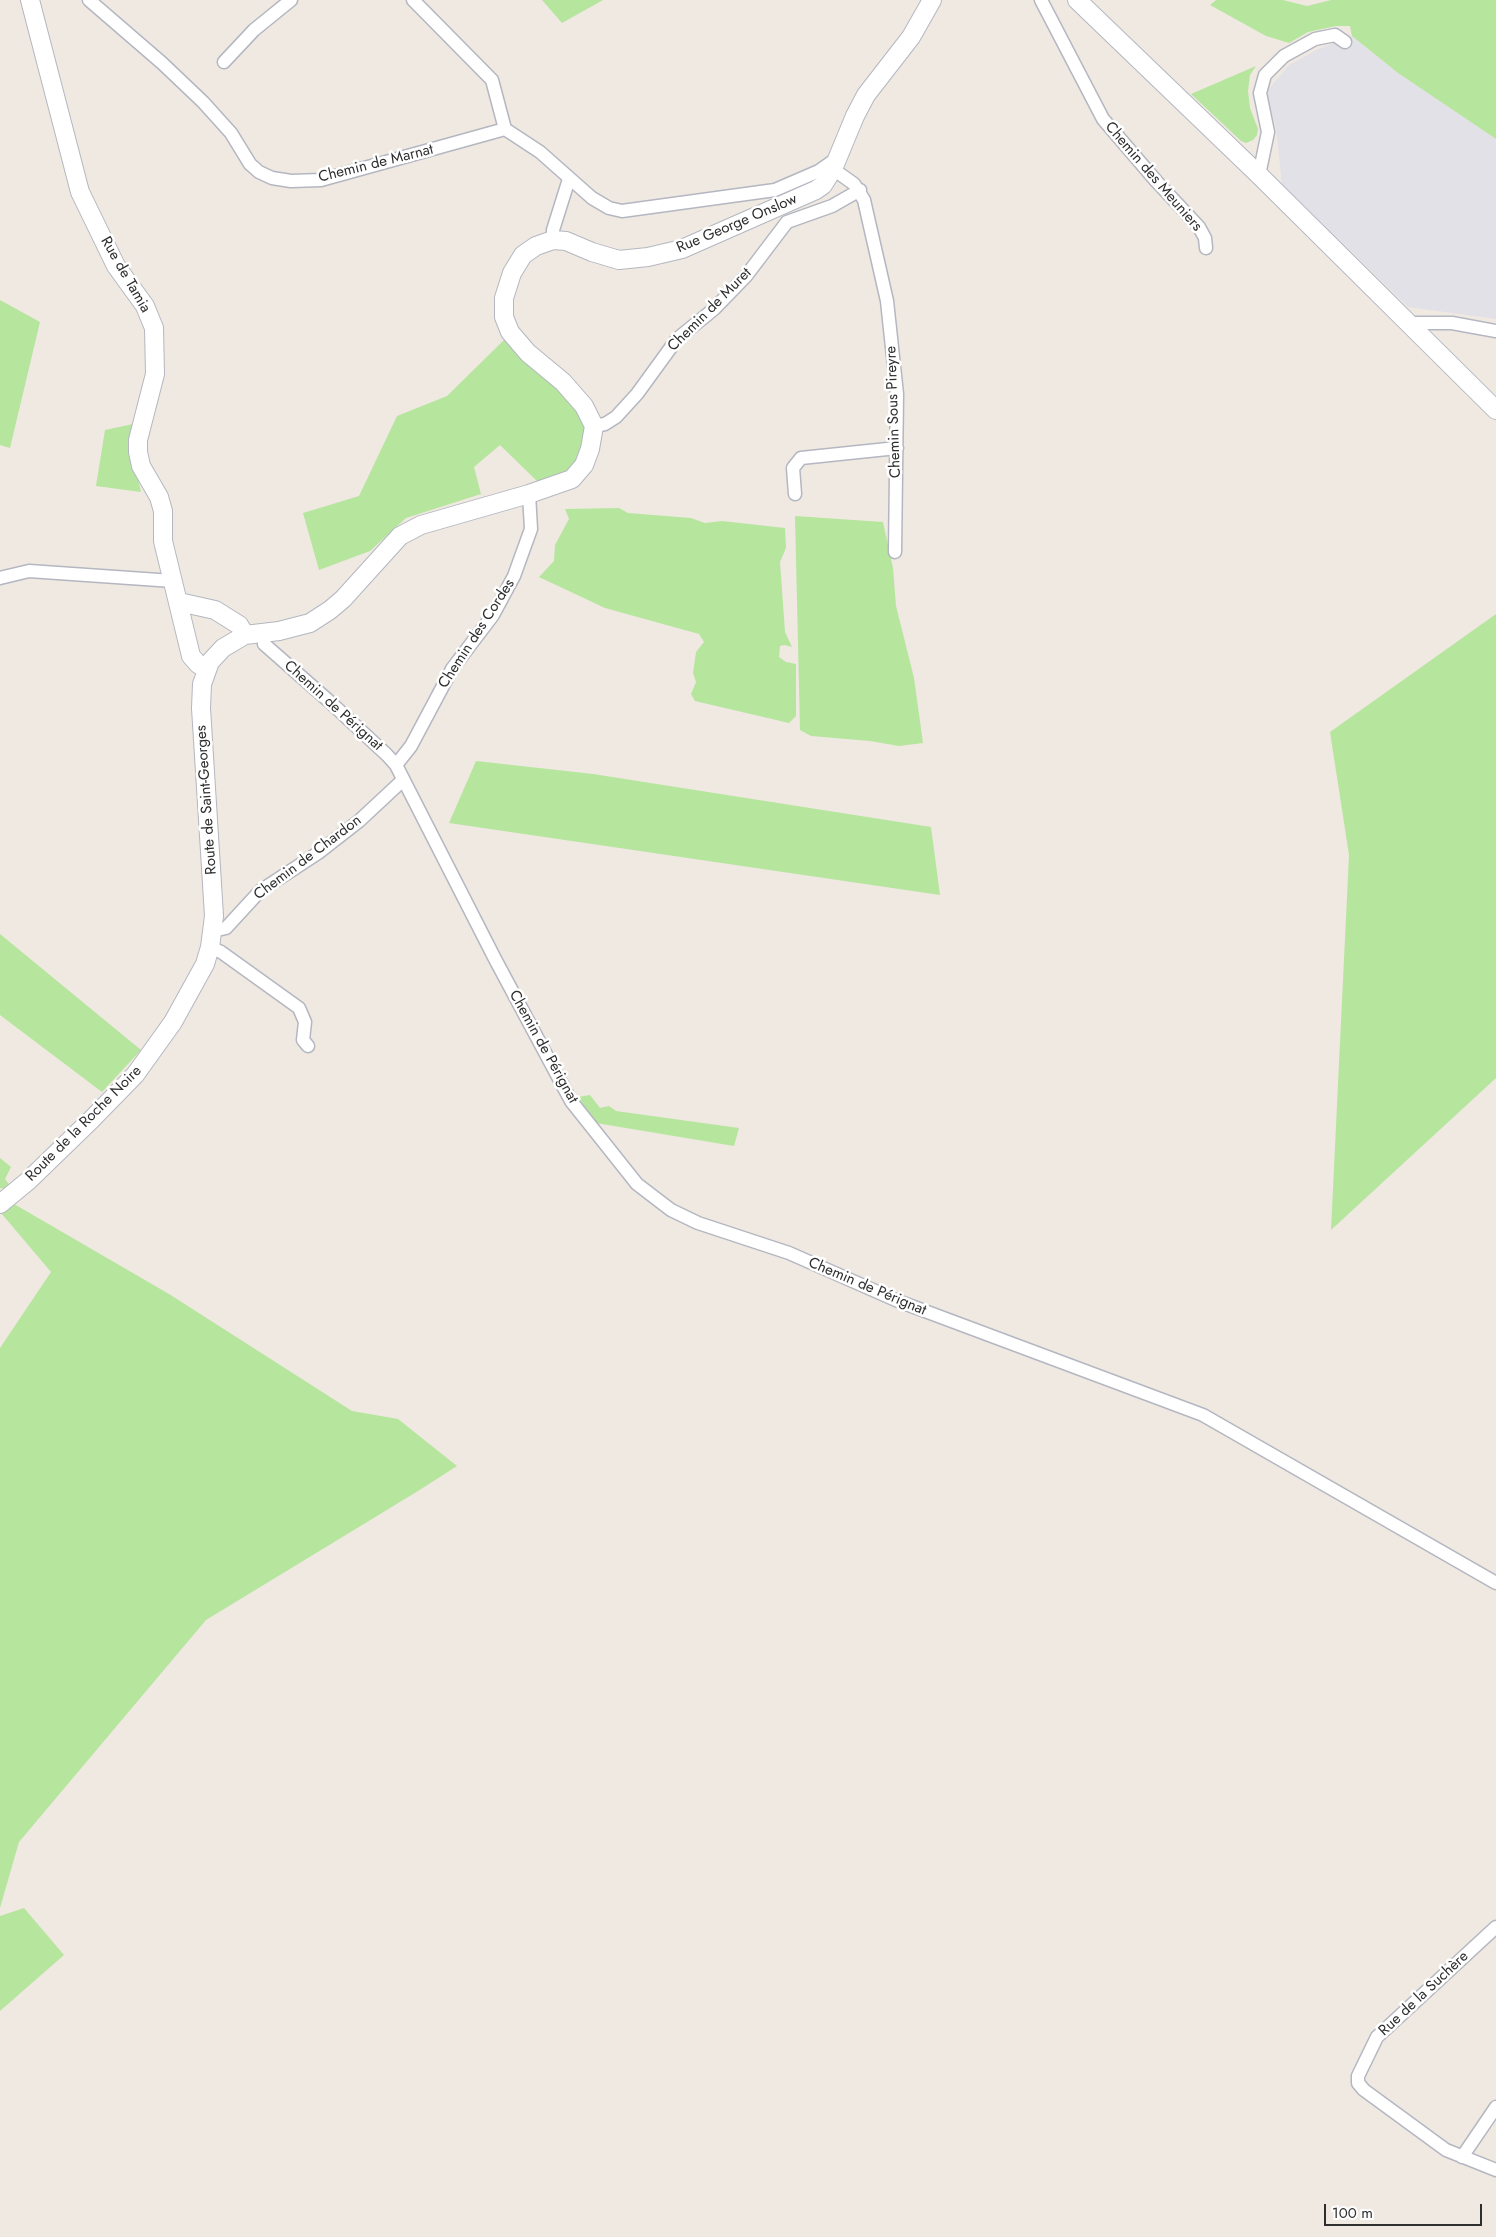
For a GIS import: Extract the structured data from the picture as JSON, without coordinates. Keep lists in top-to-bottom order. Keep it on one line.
{"streets":{"street":["Chemin de Marnat","Chemin des Meuniers","Rue George Onslow","Rue de Tamia","Chemin de Muret","Chemin Sous Pireyre","Chemin des Cordes","Chemin de Pérignat","Route de Saint-Georges","Chemin de Chardon","Route de la Roche Noire","Rue de la Suchère"]},"crossings":[["Rue de Tamia","Route de Saint-Georges"],["Chemin de Muret","Chemin Sous Pireyre"],["Chemin des Cordes","Chemin de Pérignat"],["Chemin de Pérignat","Chemin de Chardon"],["Route de Saint-Georges","Chemin de Chardon"],["Route de Saint-Georges","Route de la Roche Noire"],["Chemin de Chardon","Route de la Roche Noire"]],"scale_bar":"100 m"}
